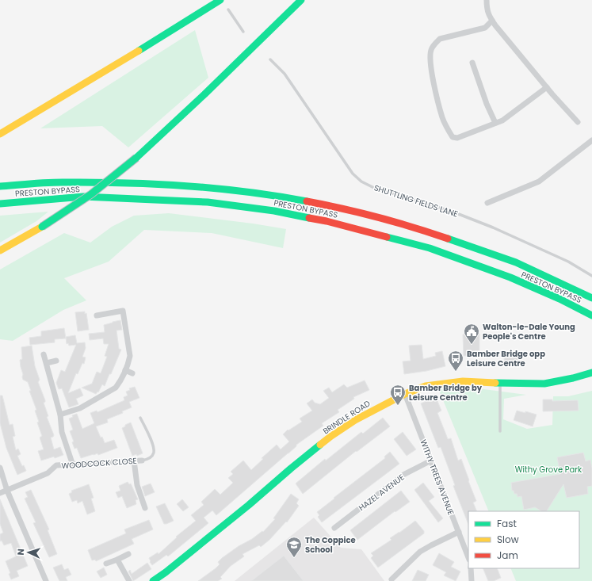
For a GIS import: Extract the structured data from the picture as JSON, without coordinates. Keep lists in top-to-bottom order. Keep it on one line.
{"streets":{"main road":["PRESTON BYPASS","BRINDLE ROAD"],"street":["WOODCOCK CLOSE","WITHY TREES AVENUE","HAZEL AVENUE"],"lane":["SHUTTLING FIELDS LANE"]},"crossings":[["BRINDLE ROAD","WITHY TREES AVENUE"],["WITHY TREES AVENUE","HAZEL AVENUE"]],"parks":["Withy Grove Park"],"places":{"public building":["Walton-le-Dale Young People's Centre"],"bus stop":["Bamber Bridge opp Leisure Centre","Bamber Bridge by Leisure Centre"],"school or university":["The Coppice School"]},"legend":["Fast","Slow","Jam"],"north":"left"}
